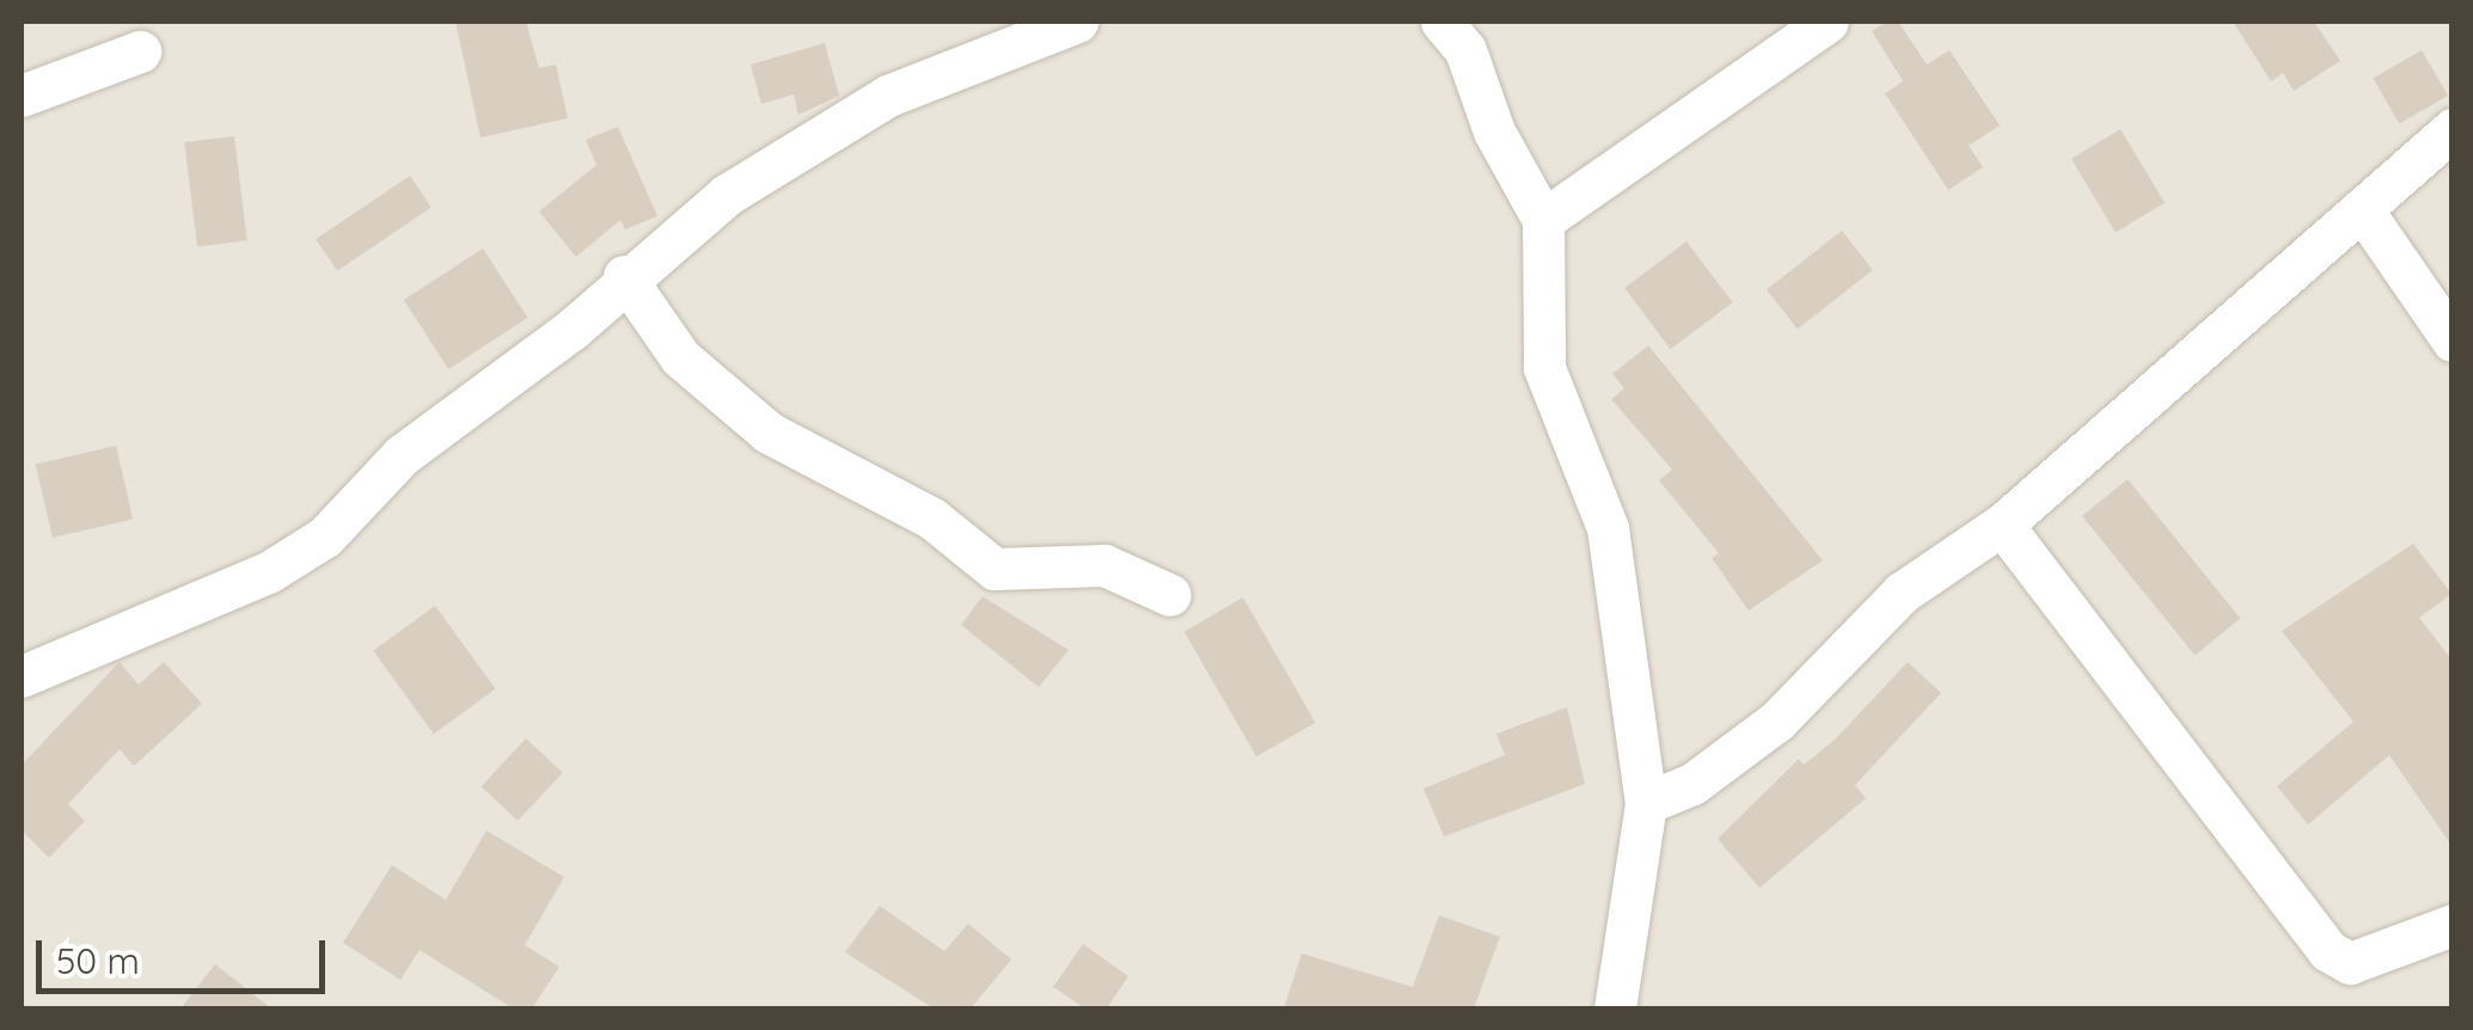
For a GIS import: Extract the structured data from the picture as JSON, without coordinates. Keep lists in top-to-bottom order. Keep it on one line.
{"scale_bar":"50 m"}
